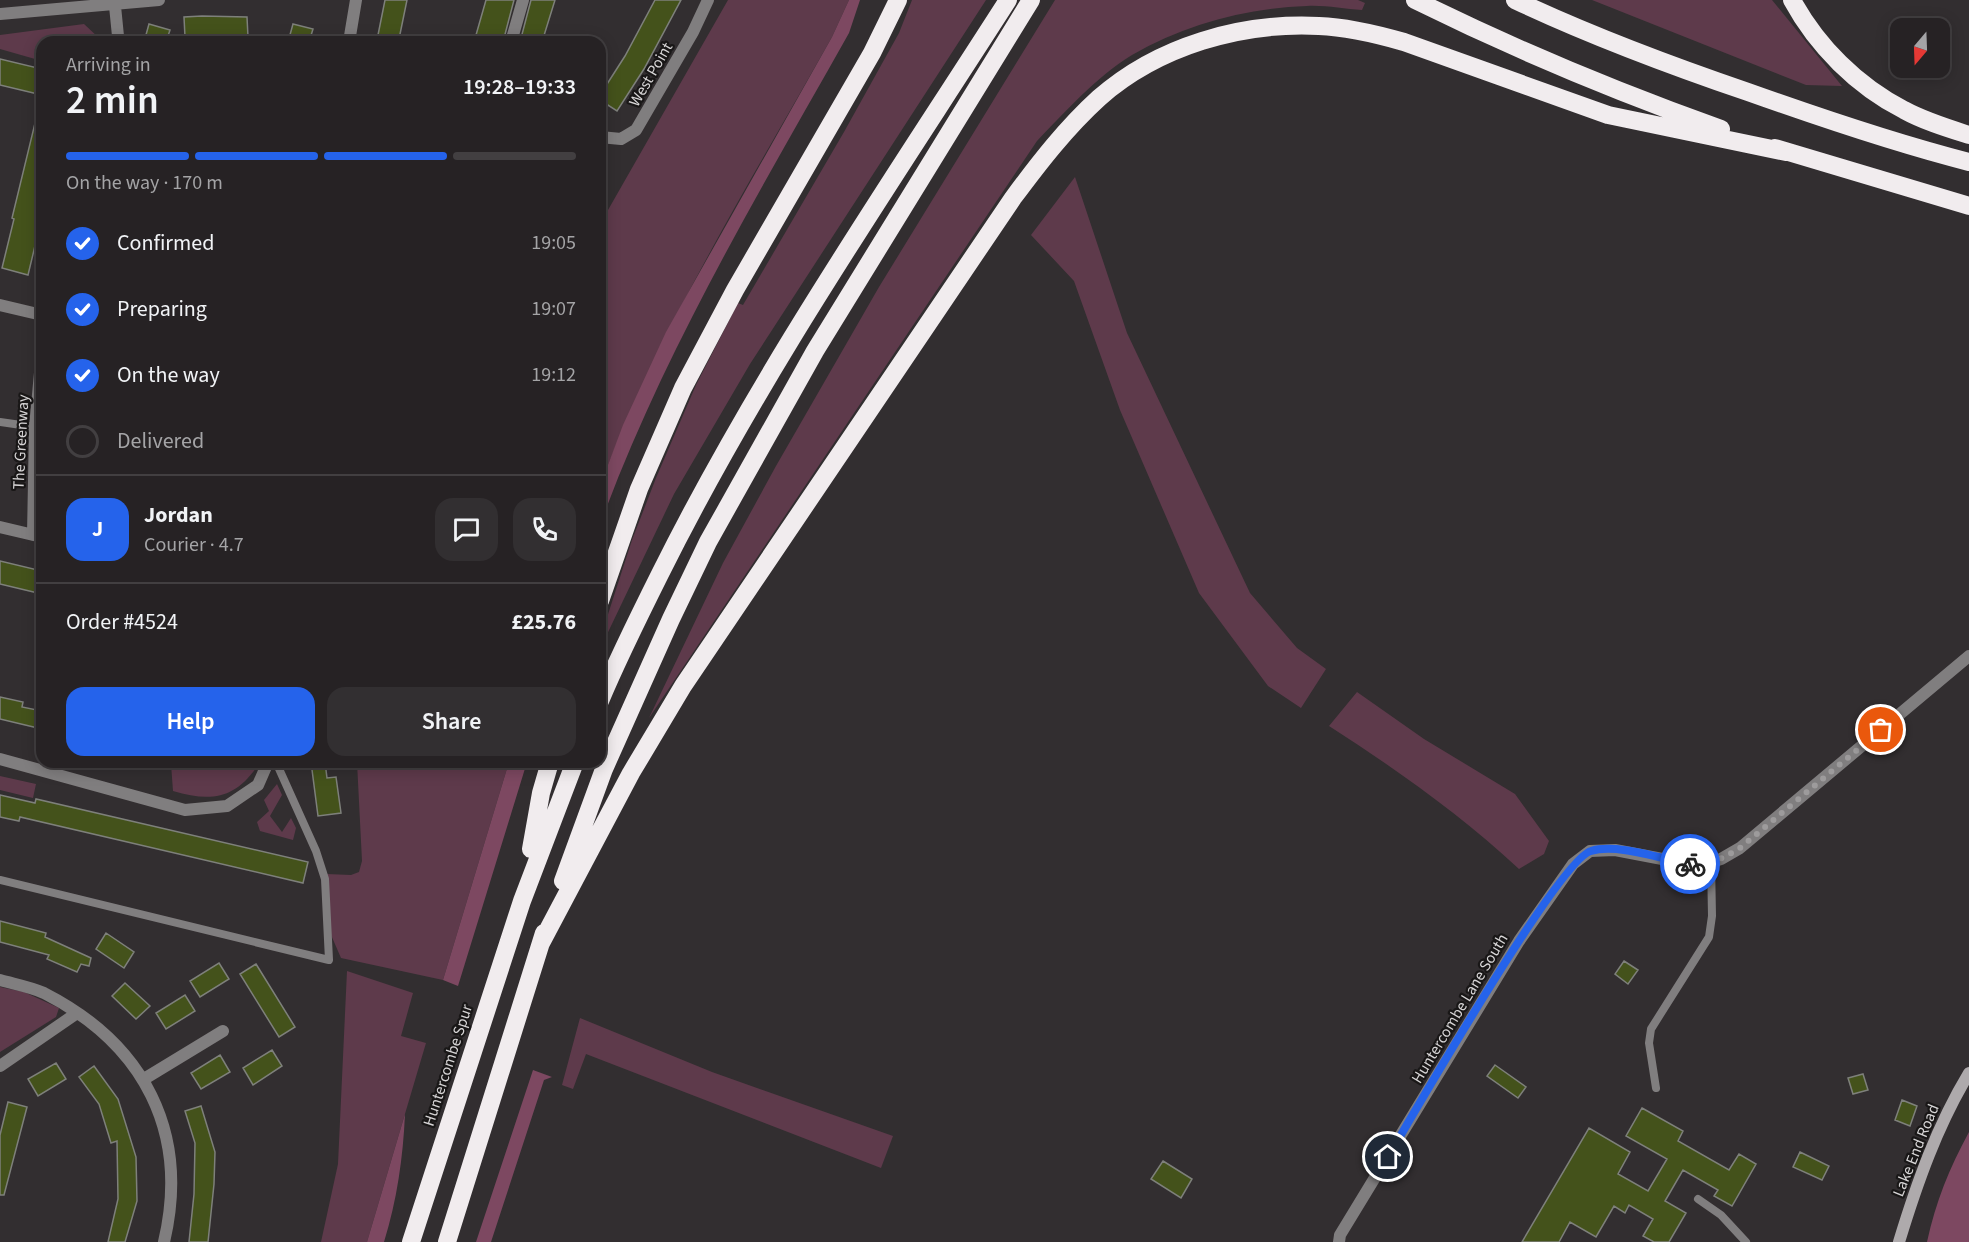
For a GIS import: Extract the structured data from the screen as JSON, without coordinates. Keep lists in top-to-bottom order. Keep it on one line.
{"streets":{"highway":["Huntercombe Spur"],"main road":["Lake End Road"],"street":["West Point","The Greenway","Huntercombe Lane South"]},"north":"bottom","page":{"heading":["2 min","Arriving in","19:28–19:33"],"panel":["Jordan","Courier · 4.7","Order #4524","£25.76"],"bar":"On the way · 170 m","list":[["Confirmed","19:05"],["Preparing","19:07"],["On the way","19:12"],"Delivered"],"round":"J","buttons":["Help","Share"]}}
